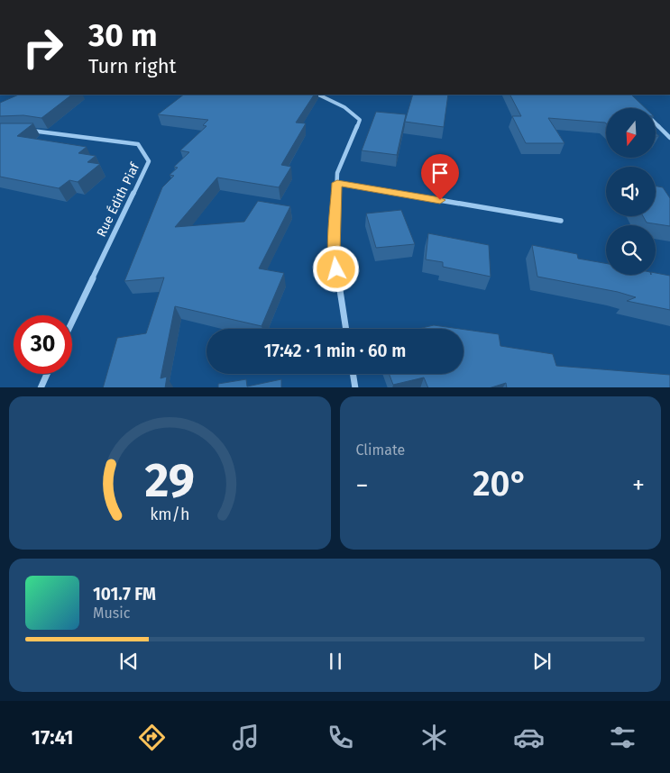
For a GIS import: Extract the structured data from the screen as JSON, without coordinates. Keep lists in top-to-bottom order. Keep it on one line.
{"streets":{"street":["Rue Édith Piaf"]},"north":"bottom","page":{"turn":["30 m","Turn right"],"limit":"30","trip":"17:42 · 1 min · 60 m","tile":"Climate","heat":["−","20°","+"],"song":["101.7 FM","Music"],"tabs":"17:41","gauge":["29","km/h"]}}
